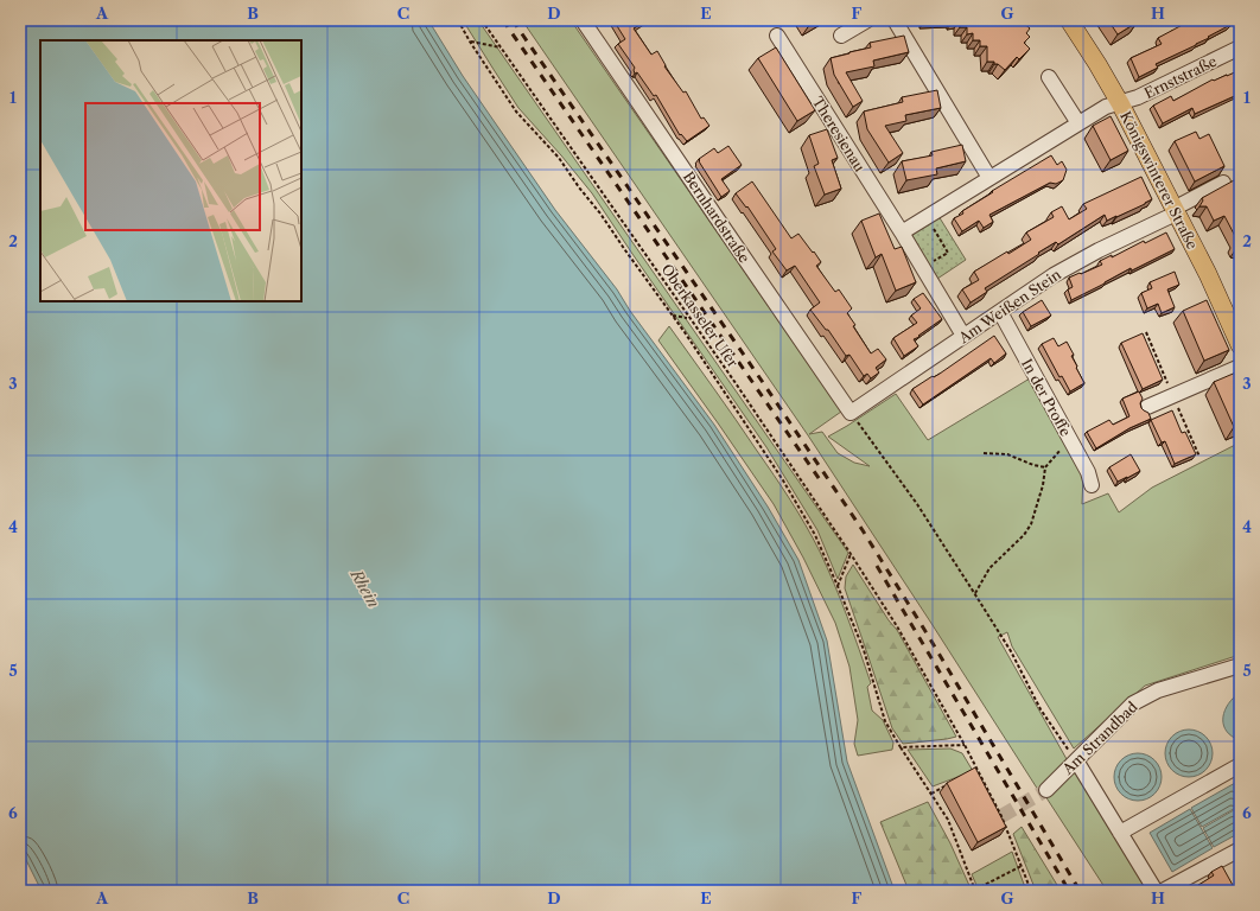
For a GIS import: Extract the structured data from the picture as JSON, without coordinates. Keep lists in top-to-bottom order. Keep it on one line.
{"streets":{"main road":["Königswinterer Straße"],"street":["Ernststraße","Theresienau","Bernhardstraße","Am Weißen Stein","In der Proffe","Am Strandbad"],"path":["Oberkasseler Ufer"]},"crossings":[["Ernststraße","Königswinterer Straße"],["Theresienau","Am Weißen Stein"],["Königswinterer Straße","Am Weißen Stein"],["Bernhardstraße","Am Weißen Stein"],["Am Weißen Stein","In der Proffe"]],"water":["Rhein"],"grid":{"columns":["A","B","C","D","E","F","G","H"],"rows":["1","2","3","4","5","6"]}}
